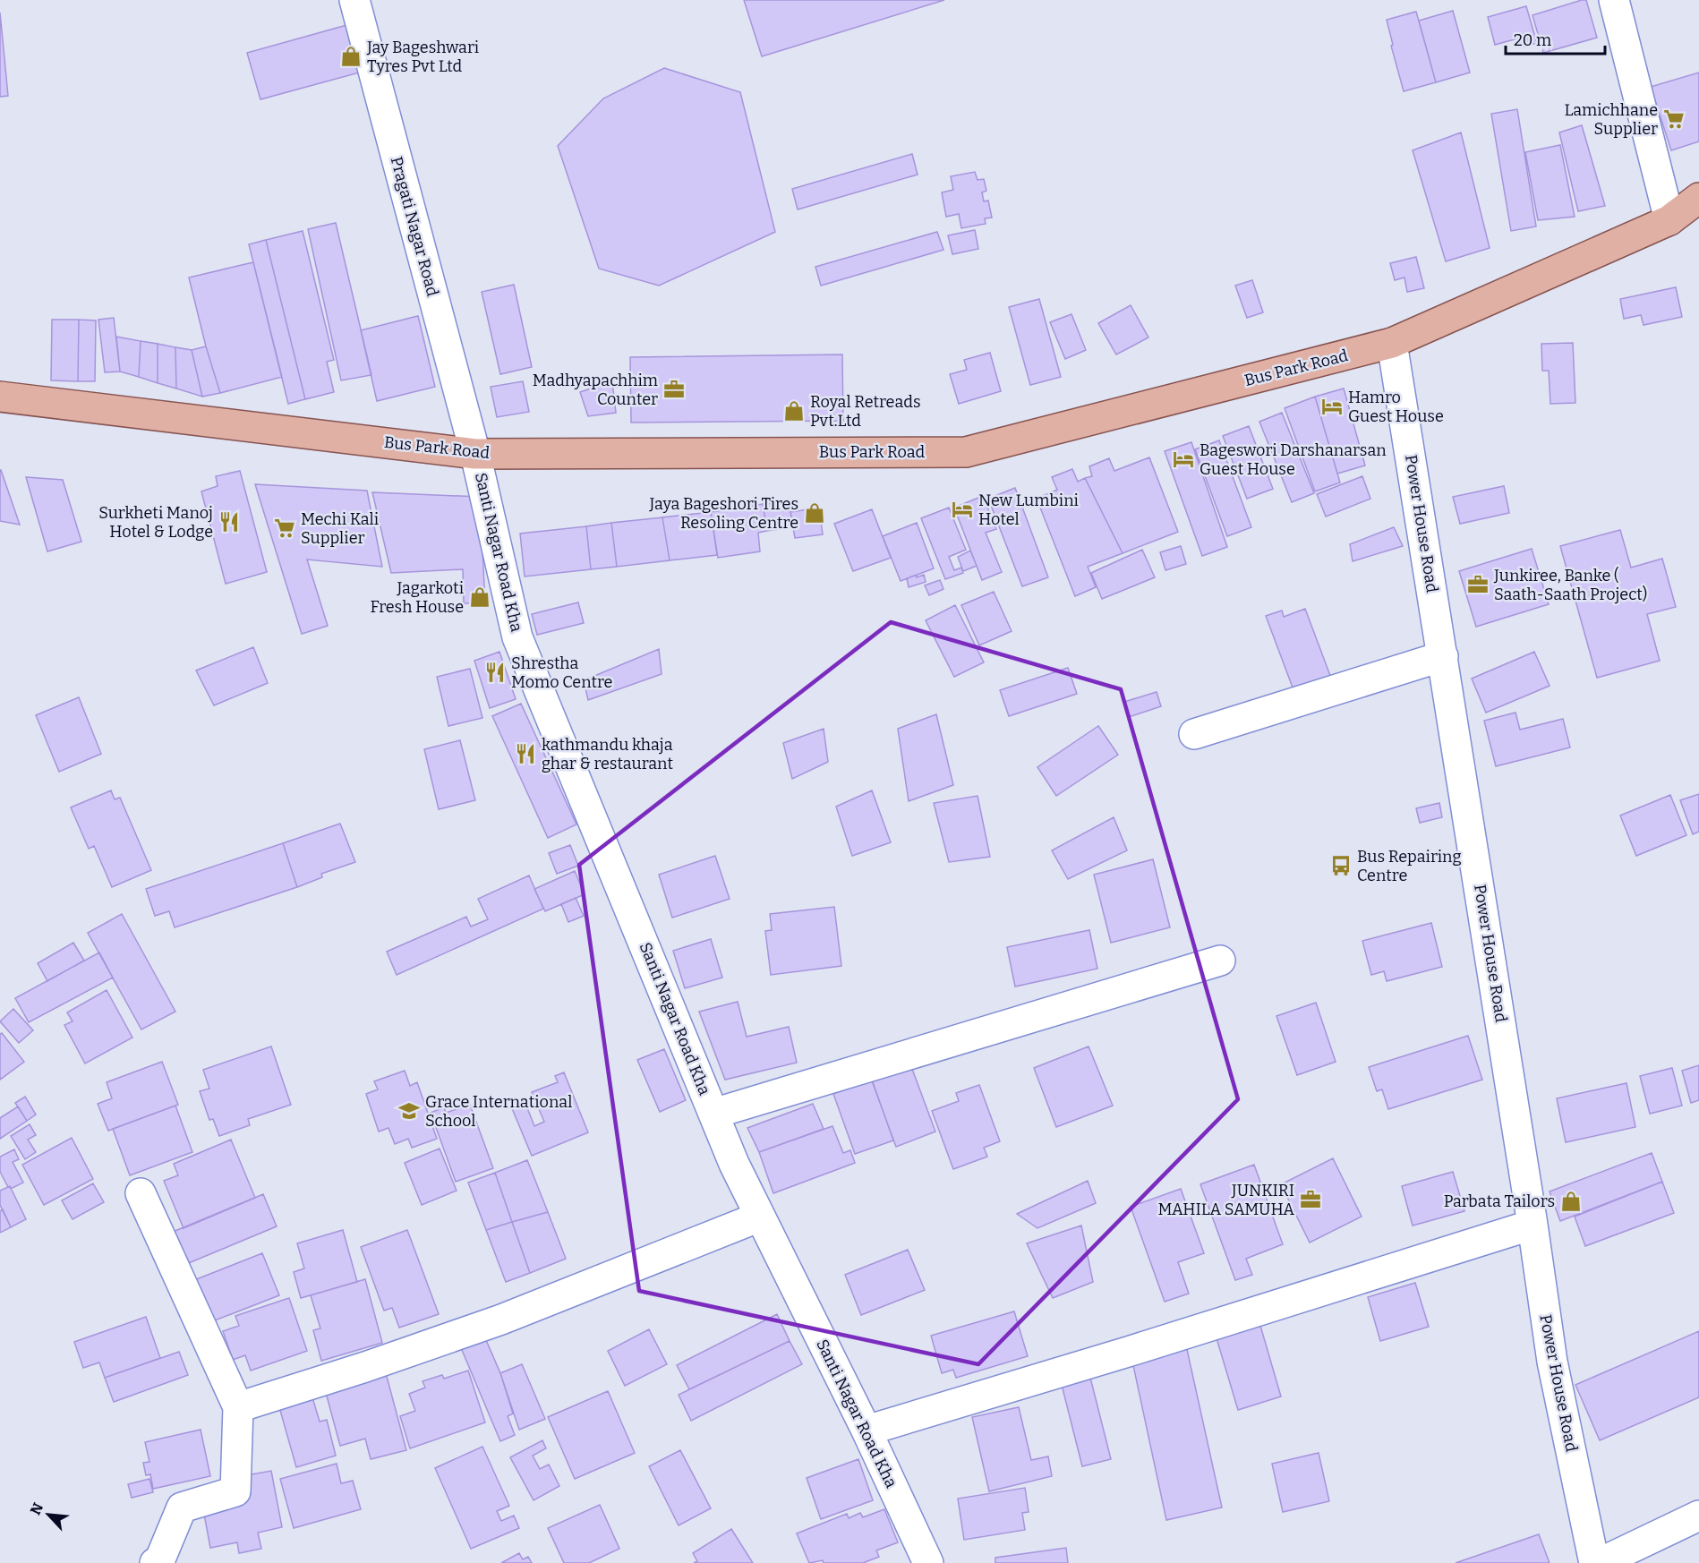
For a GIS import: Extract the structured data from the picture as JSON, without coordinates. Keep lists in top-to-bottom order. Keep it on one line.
{"streets":{"main road":["Bus Park Road"],"street":["Pragati Nagar Road","Power House Road","Santi Nagar Road Kha"]},"crossings":[["Pragati Nagar Road","Bus Park Road"],["Pragati Nagar Road","Santi Nagar Road Kha"],["Bus Park Road","Power House Road"],["Bus Park Road","Santi Nagar Road Kha"]],"places":{"shop":["Jay Bageshwari Tyres Pvt Ltd","Royal Retreads Pvt.Ltd","Jaya Bageshori Tires Resoling Centre","Jagarkoti Fresh House","Parbata Tailors"],"supermarket":["Lamichhane Supplier","Mechi Kali Supplier"],"office":["Madhyapachhim Counter","Junkiree, Banke ( Saath-Saath Project)","JUNKIRI MAHILA SAMUHA"],"hotel":["Hamro Guest House","Bageswori Darshanarsan Guest House","New Lumbini Hotel"],"restaurant":["Surkheti Manoj Hotel & Lodge","Shrestha Momo Centre","kathmandu khaja ghar & restaurant"],"bus stop":["Bus Repairing Centre"],"school or university":["Grace International School"]},"scale_bar":"20 m","north":"top left"}
